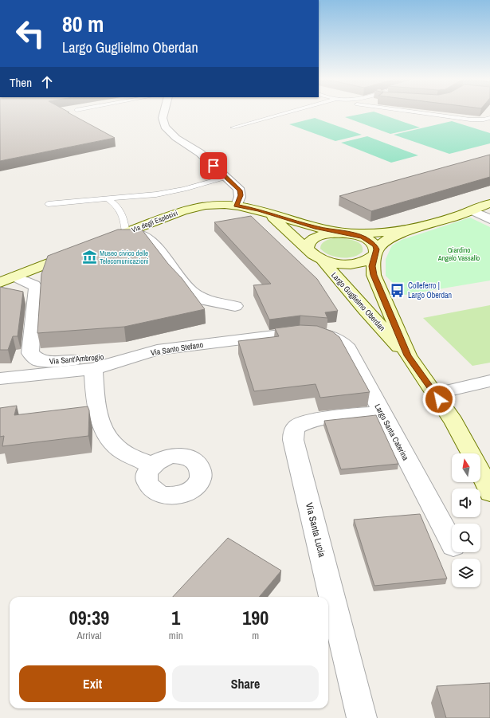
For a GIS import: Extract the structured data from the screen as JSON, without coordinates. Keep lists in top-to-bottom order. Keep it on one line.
{"streets":{"main road":["Via degli Esplosivi","Largo Guglielmo Oberdan"],"street":["Via Santo Stefano","Via Sant'Ambrogio","Largo Santa Caterina","Via Santa Lucia"]},"crossings":[["Via degli Esplosivi","Largo Guglielmo Oberdan"],["Via Santo Stefano","Via Sant'Ambrogio"],["Via Santo Stefano","Largo Santa Caterina"],["Largo Santa Caterina","Via Santa Lucia"]],"parks":["Giardino Angelo Vassallo"],"places":{"museum":["Museo civico delle Telecomunicazioni"],"bus stop":["Colleferro | Largo Oberdan"]},"north":"top","page":{"turn":["80 m","Largo Guglielmo Oberdan"],"then":"Then","eta":["09:39","Arrival","1","min","190","m"],"buttons":["Exit","Share"]}}
